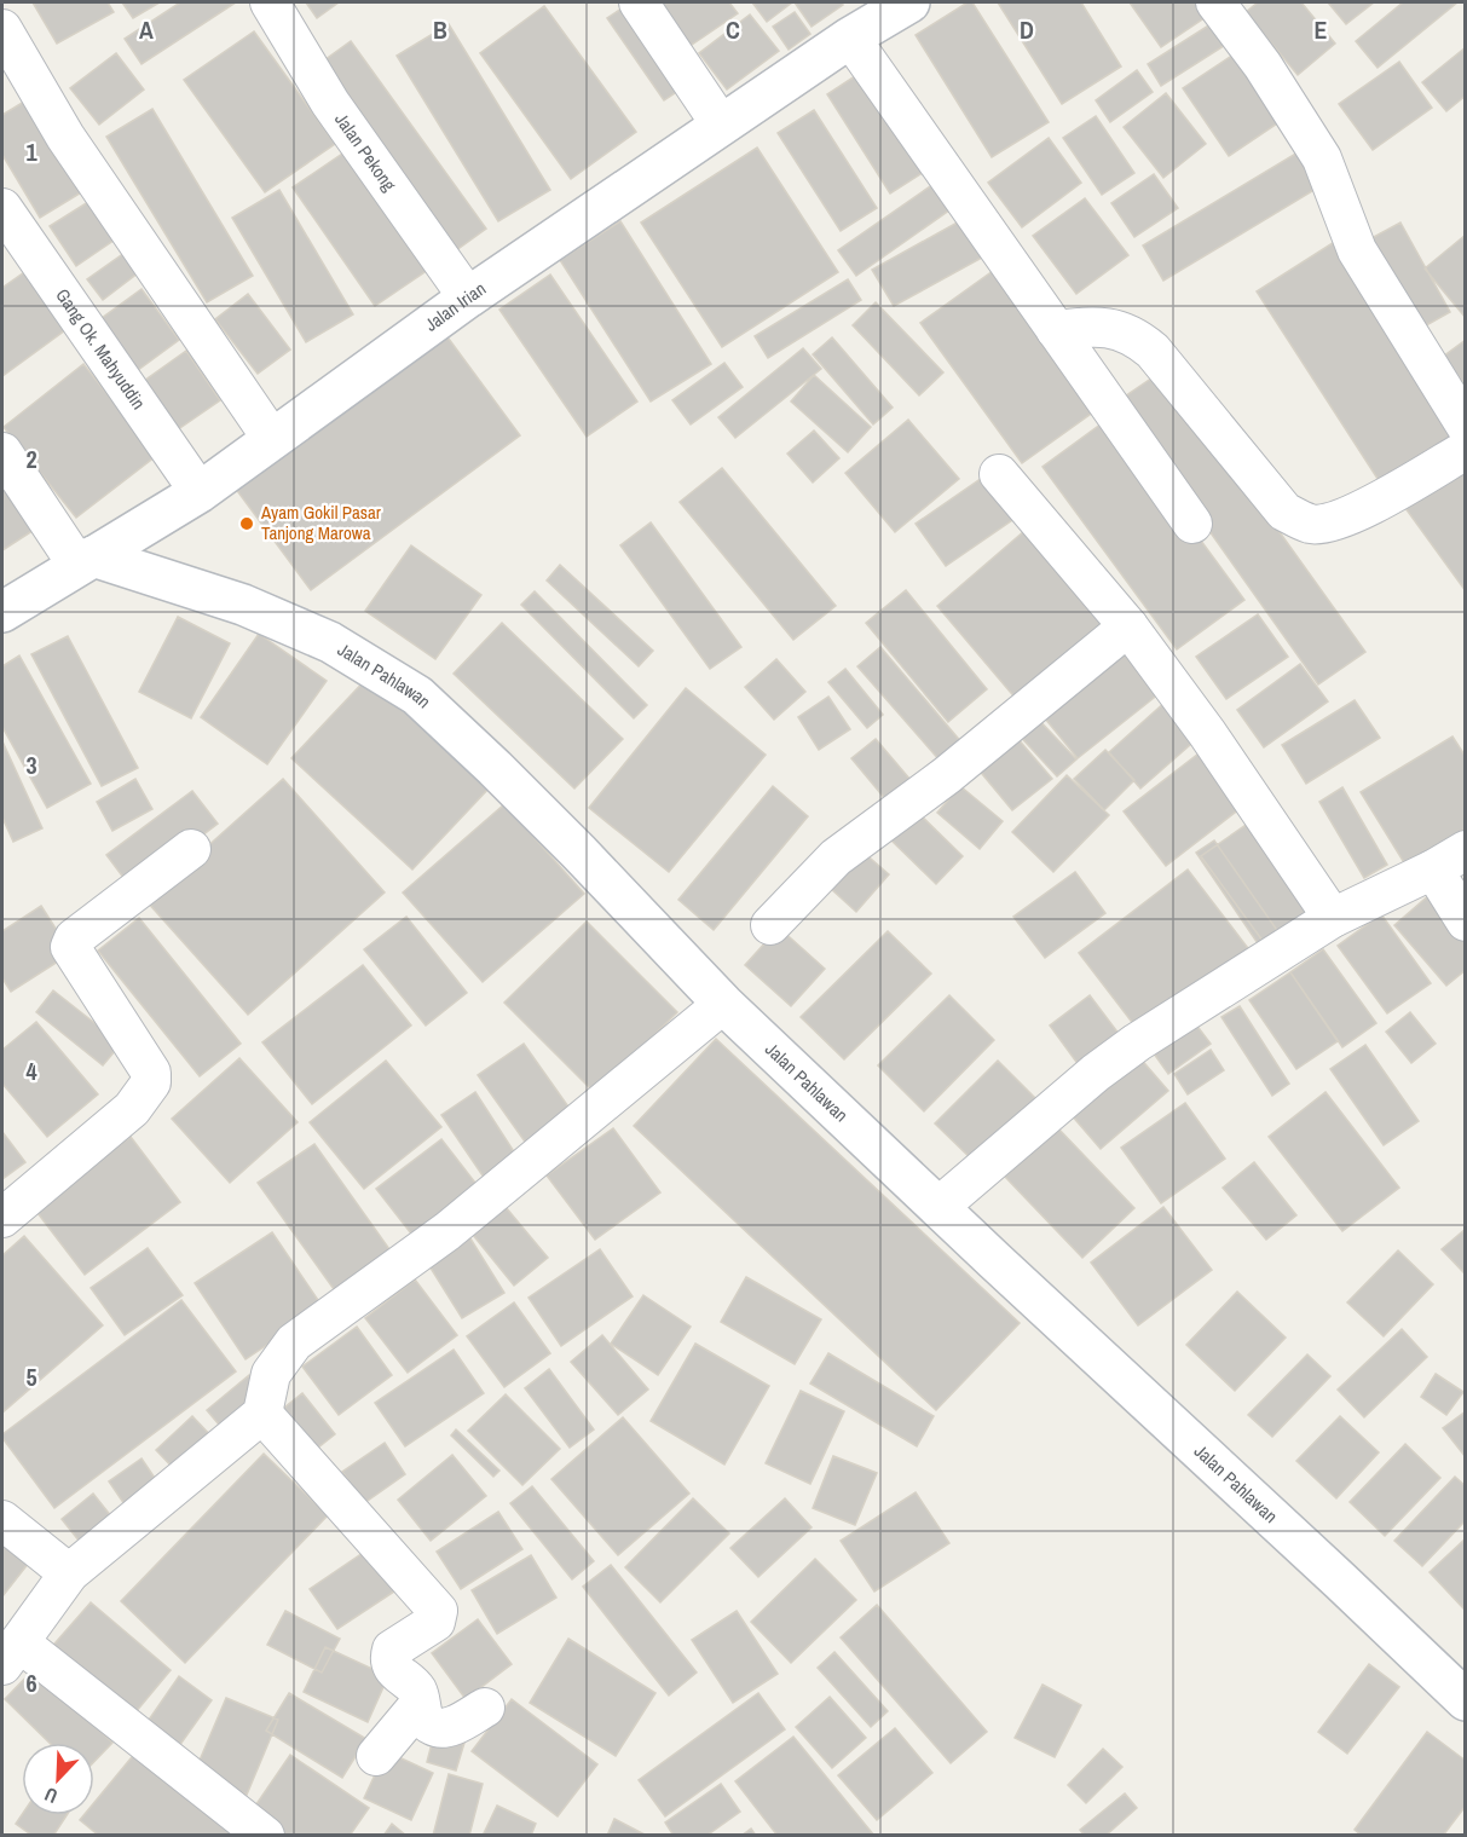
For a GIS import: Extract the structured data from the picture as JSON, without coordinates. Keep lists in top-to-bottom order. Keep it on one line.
{"streets":{"street":["Jalan Pekong","Jalan Irian","Gang Ok. Mahyuddin","Jalan Pahlawan"]},"crossings":[["Jalan Pekong","Jalan Irian"],["Jalan Irian","Gang Ok. Mahyuddin"],["Jalan Irian","Jalan Pahlawan"]],"places":["Ayam Gokil Pasar Tanjong Marowa"],"north":"bottom left","grid":{"columns":["A","B","C","D","E"],"rows":["1","2","3","4","5","6"]}}
